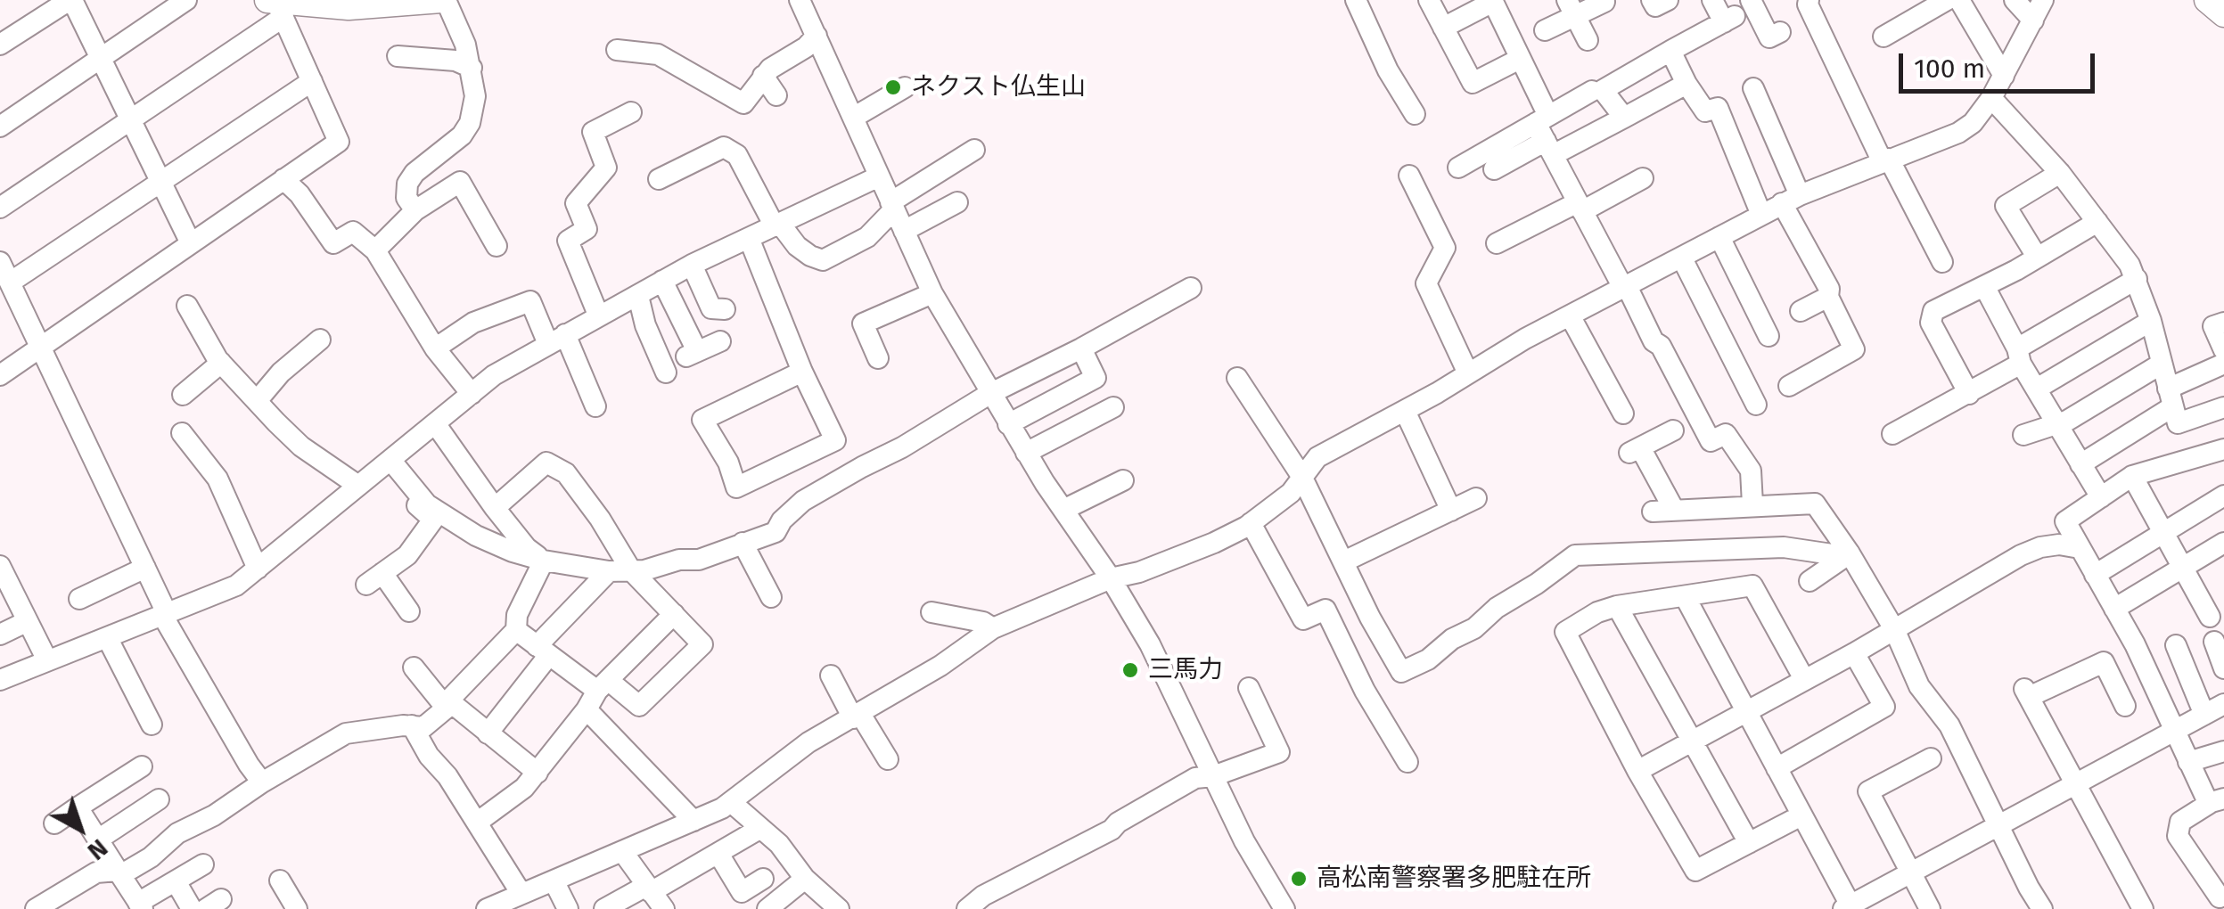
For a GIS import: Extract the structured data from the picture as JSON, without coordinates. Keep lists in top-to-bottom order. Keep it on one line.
{"places":["ネクスト仏生山","三馬力","高松南警察署多肥駐在所"],"scale_bar":"100 m","north":"bottom right"}
